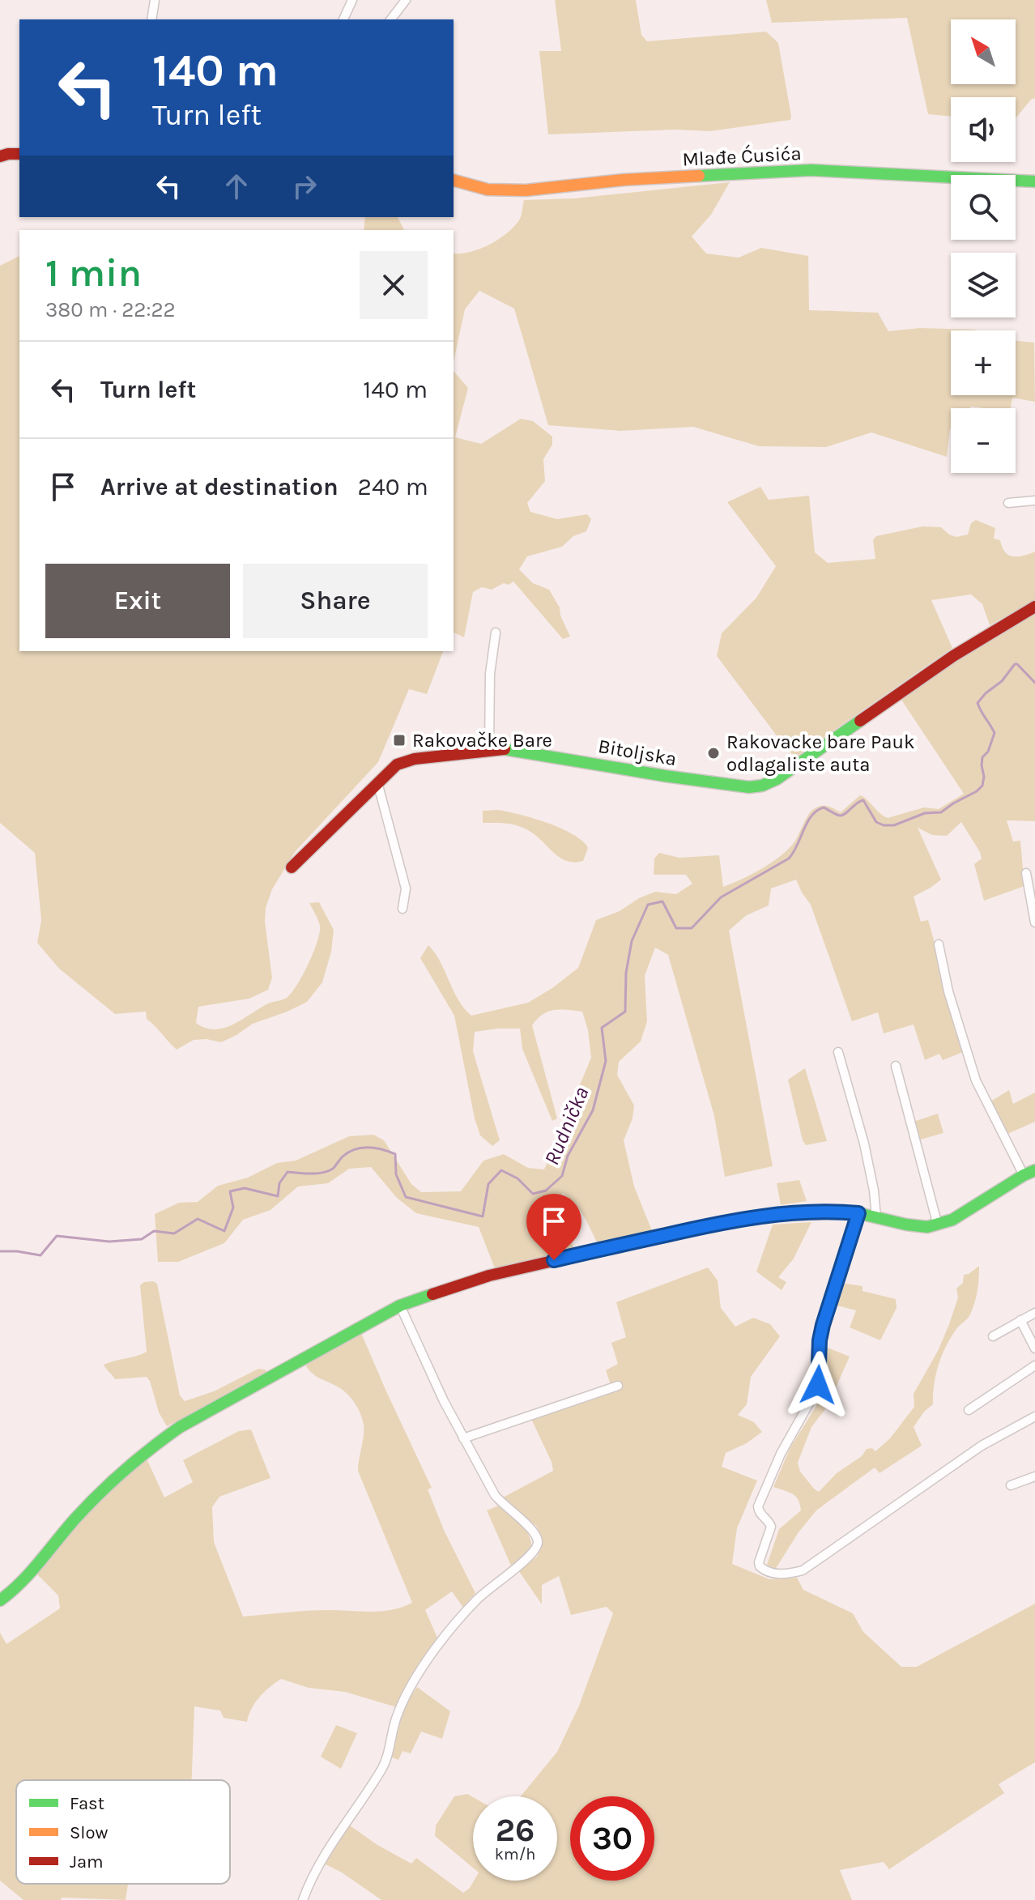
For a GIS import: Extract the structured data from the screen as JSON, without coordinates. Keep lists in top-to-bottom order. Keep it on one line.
{"streets":{"street":["Mlađe Ćusića","Bitoljska"]},"water":["Rudnička"],"places":{"transit":["Rakovačke Bare"],"other":["Rakovacke bare Pauk odlagaliste auta"]},"legend":["Fast","Slow","Jam"],"north":"top left","page":{"map_buttons":["+","−"],"turn":["140 m","Turn left"],"heading":["1 min","380 m · 22:22"],"list":[{"name":"Turn left","value":"140 m"},{"name":"Arrive at destination","value":"240 m"}],"buttons":["Exit","Share"],"speed":"26 km/h","limit":"30"}}
